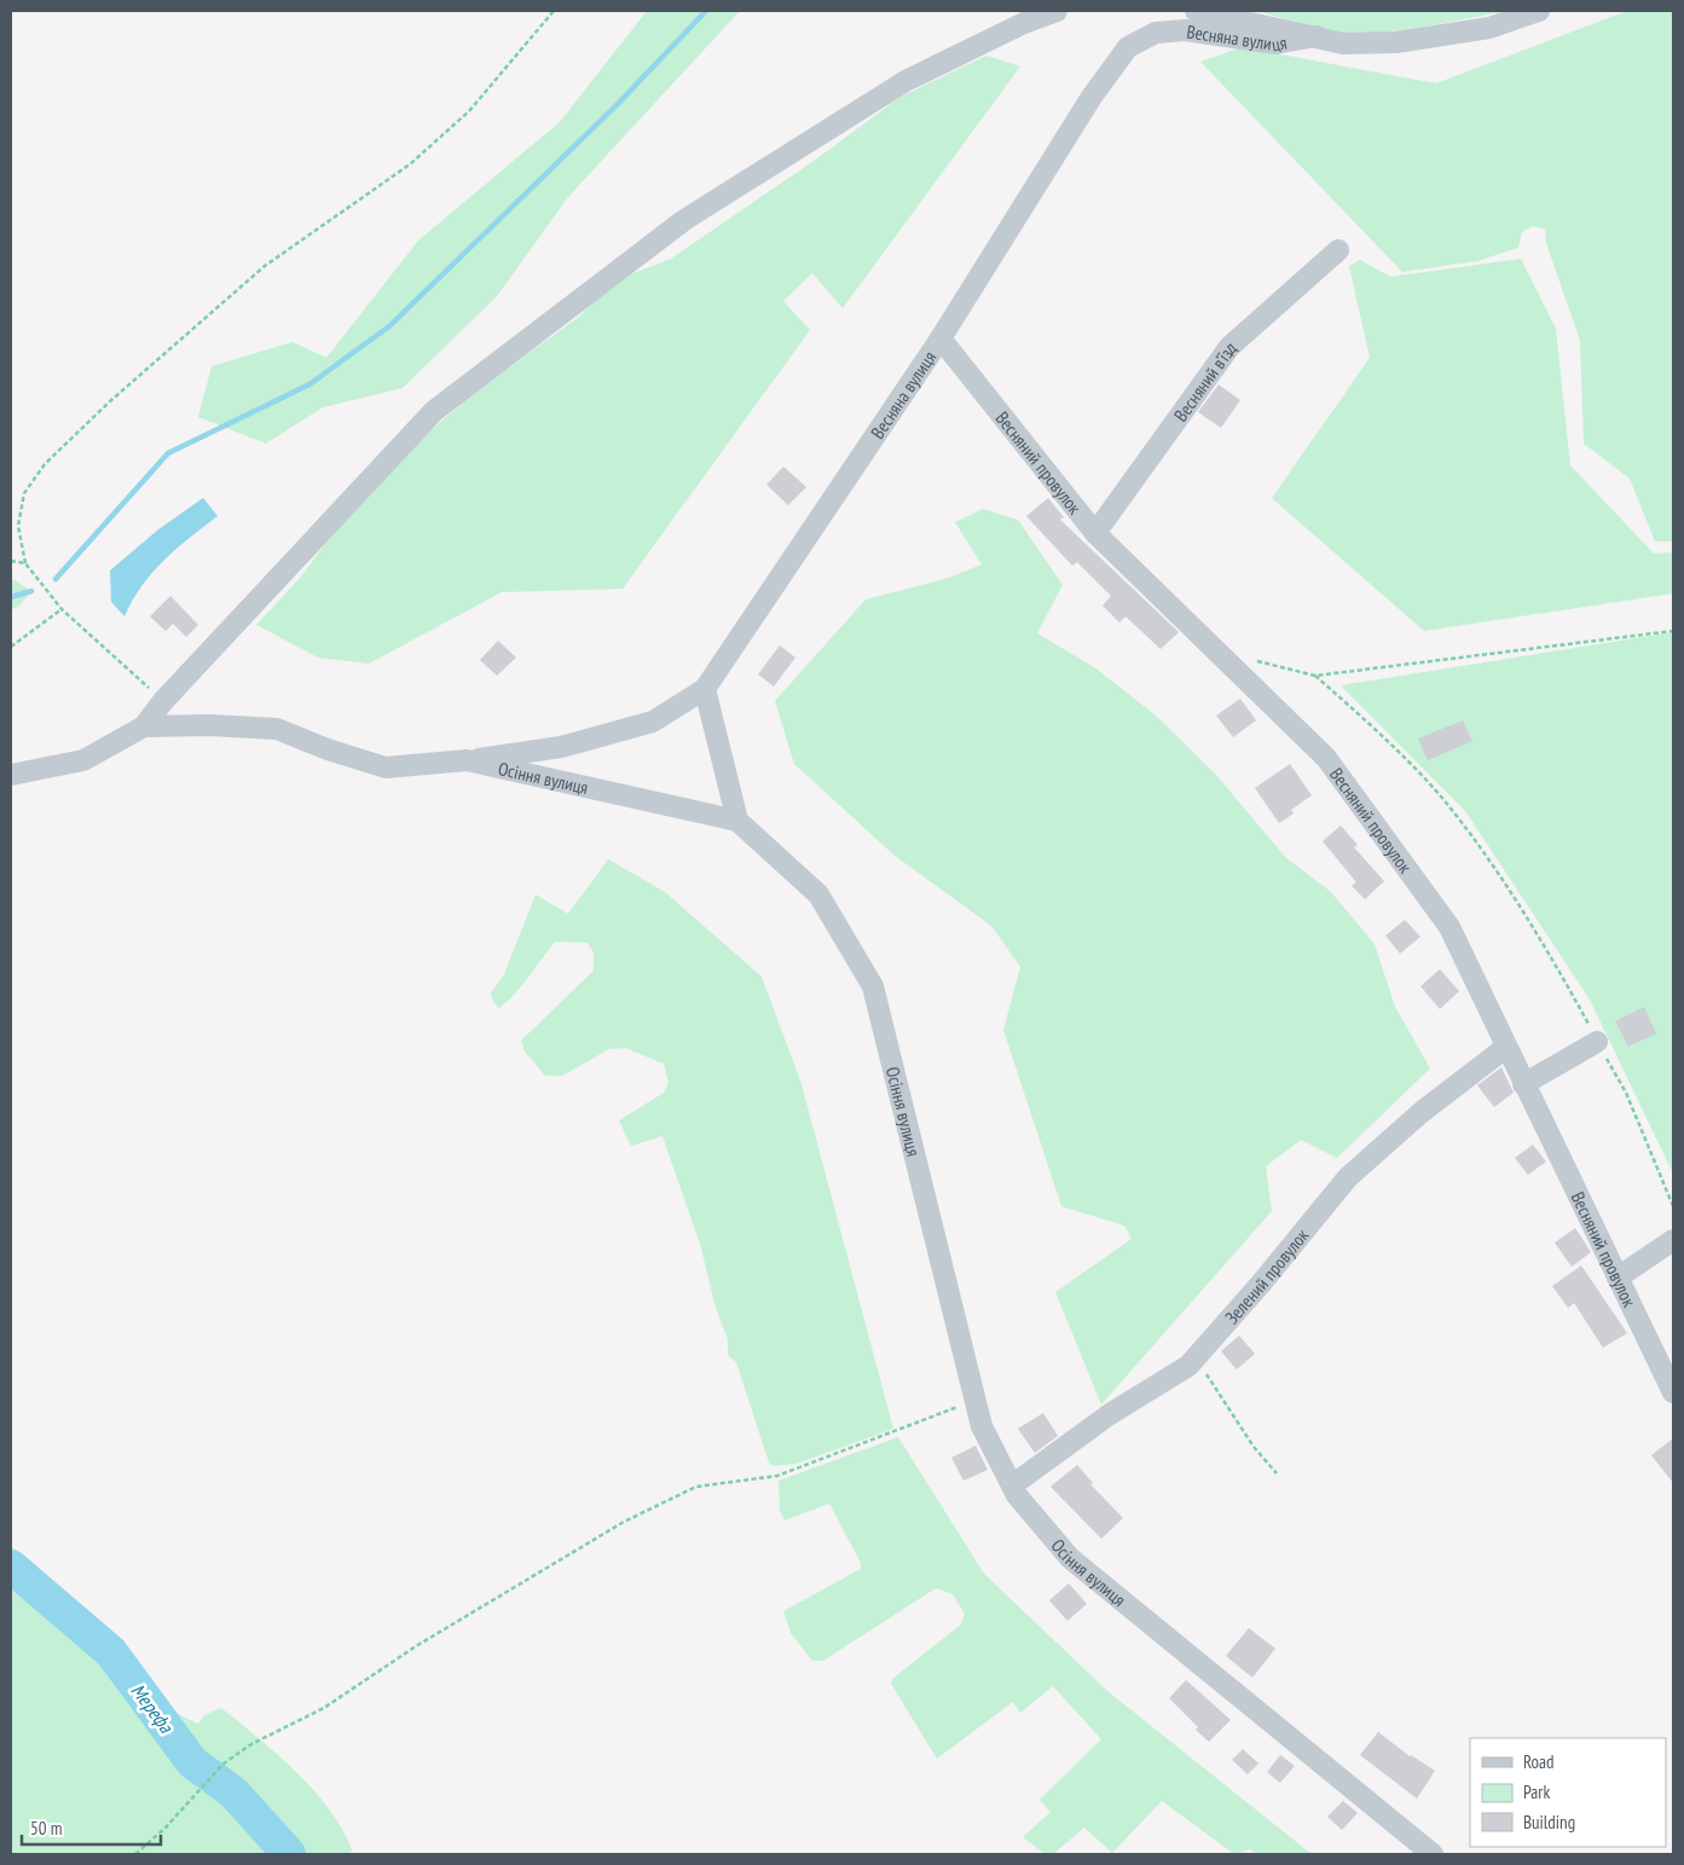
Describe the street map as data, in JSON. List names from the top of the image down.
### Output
{
  "streets": {
    "street": [
      "Весняна вулиця",
      "Весняний в’їзд",
      "Весняний провулок",
      "Осіння вулиця",
      "Зелений провулок"
    ]
  },
  "crossings": [
    ["Весняна вулиця", "Весняний провулок"],
    ["Весняна вулиця", "Осіння вулиця"],
    ["Весняний в’їзд", "Весняний провулок"],
    ["Весняний провулок", "Зелений провулок"],
    ["Осіння вулиця", "Зелений провулок"]
  ],
  "water": ["Мерефа"],
  "legend": ["Road", "Park", "Building"],
  "scale_bar": "50 m"
}
